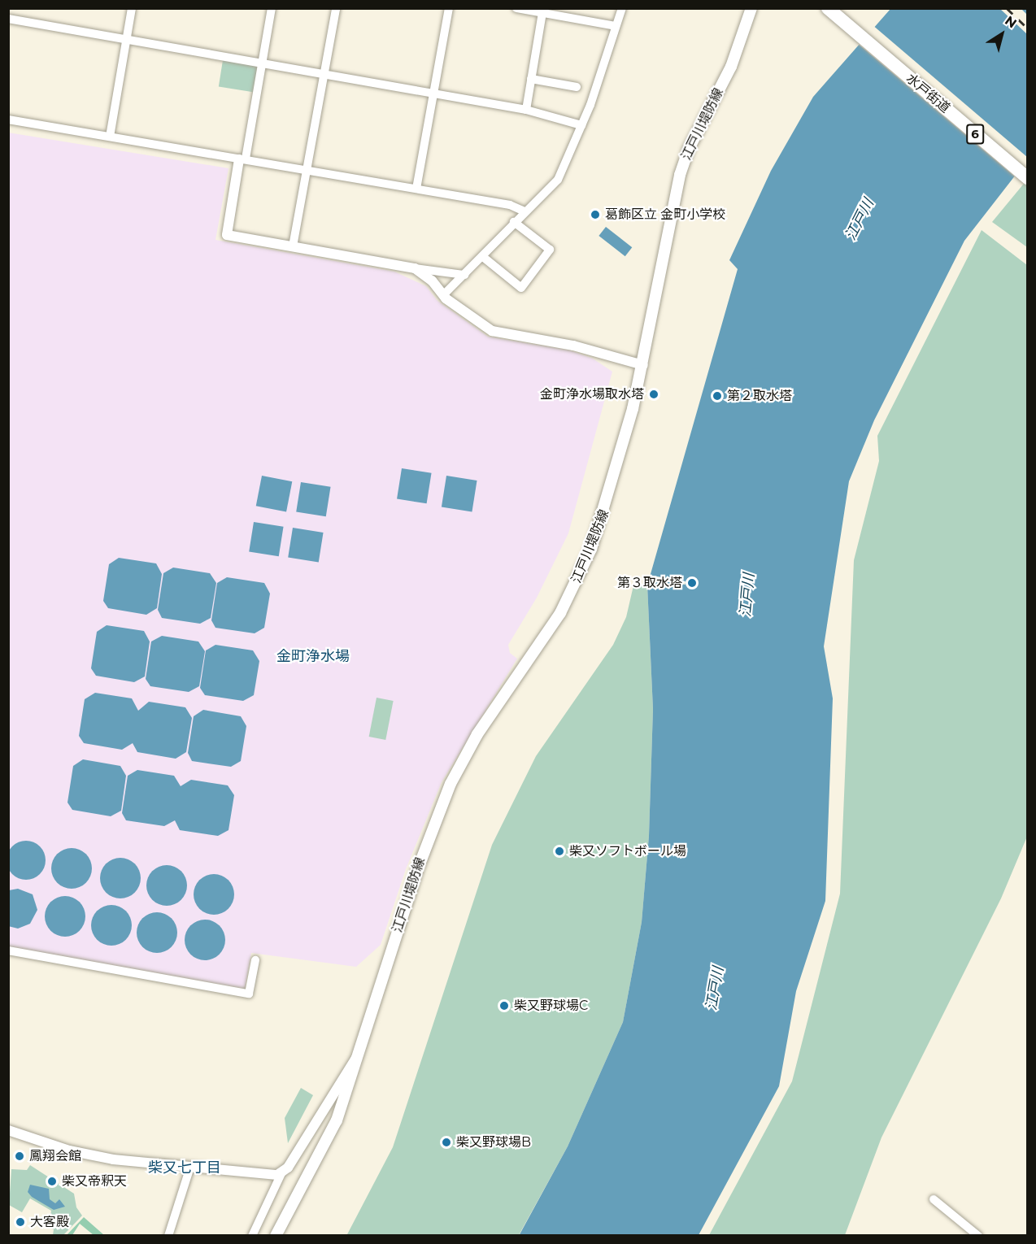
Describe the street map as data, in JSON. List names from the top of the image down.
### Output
{
  "streets": {
    "highway": ["水戸街道", "6"],
    "main road": ["江戸川堤防線"]
  },
  "districts": ["金町浄水場", "柴又七丁目"],
  "water": ["江戸川"],
  "places": [
    "葛飾区立 金町小学校",
    "金町浄水場取水塔",
    "第２取水塔",
    "第３取水塔",
    "柴又ソフトボール場",
    "柴又野球場C",
    "柴又野球場B",
    "鳳翔会館",
    "柴又帝釈天",
    "大客殿"
  ],
  "north": "top right"
}
